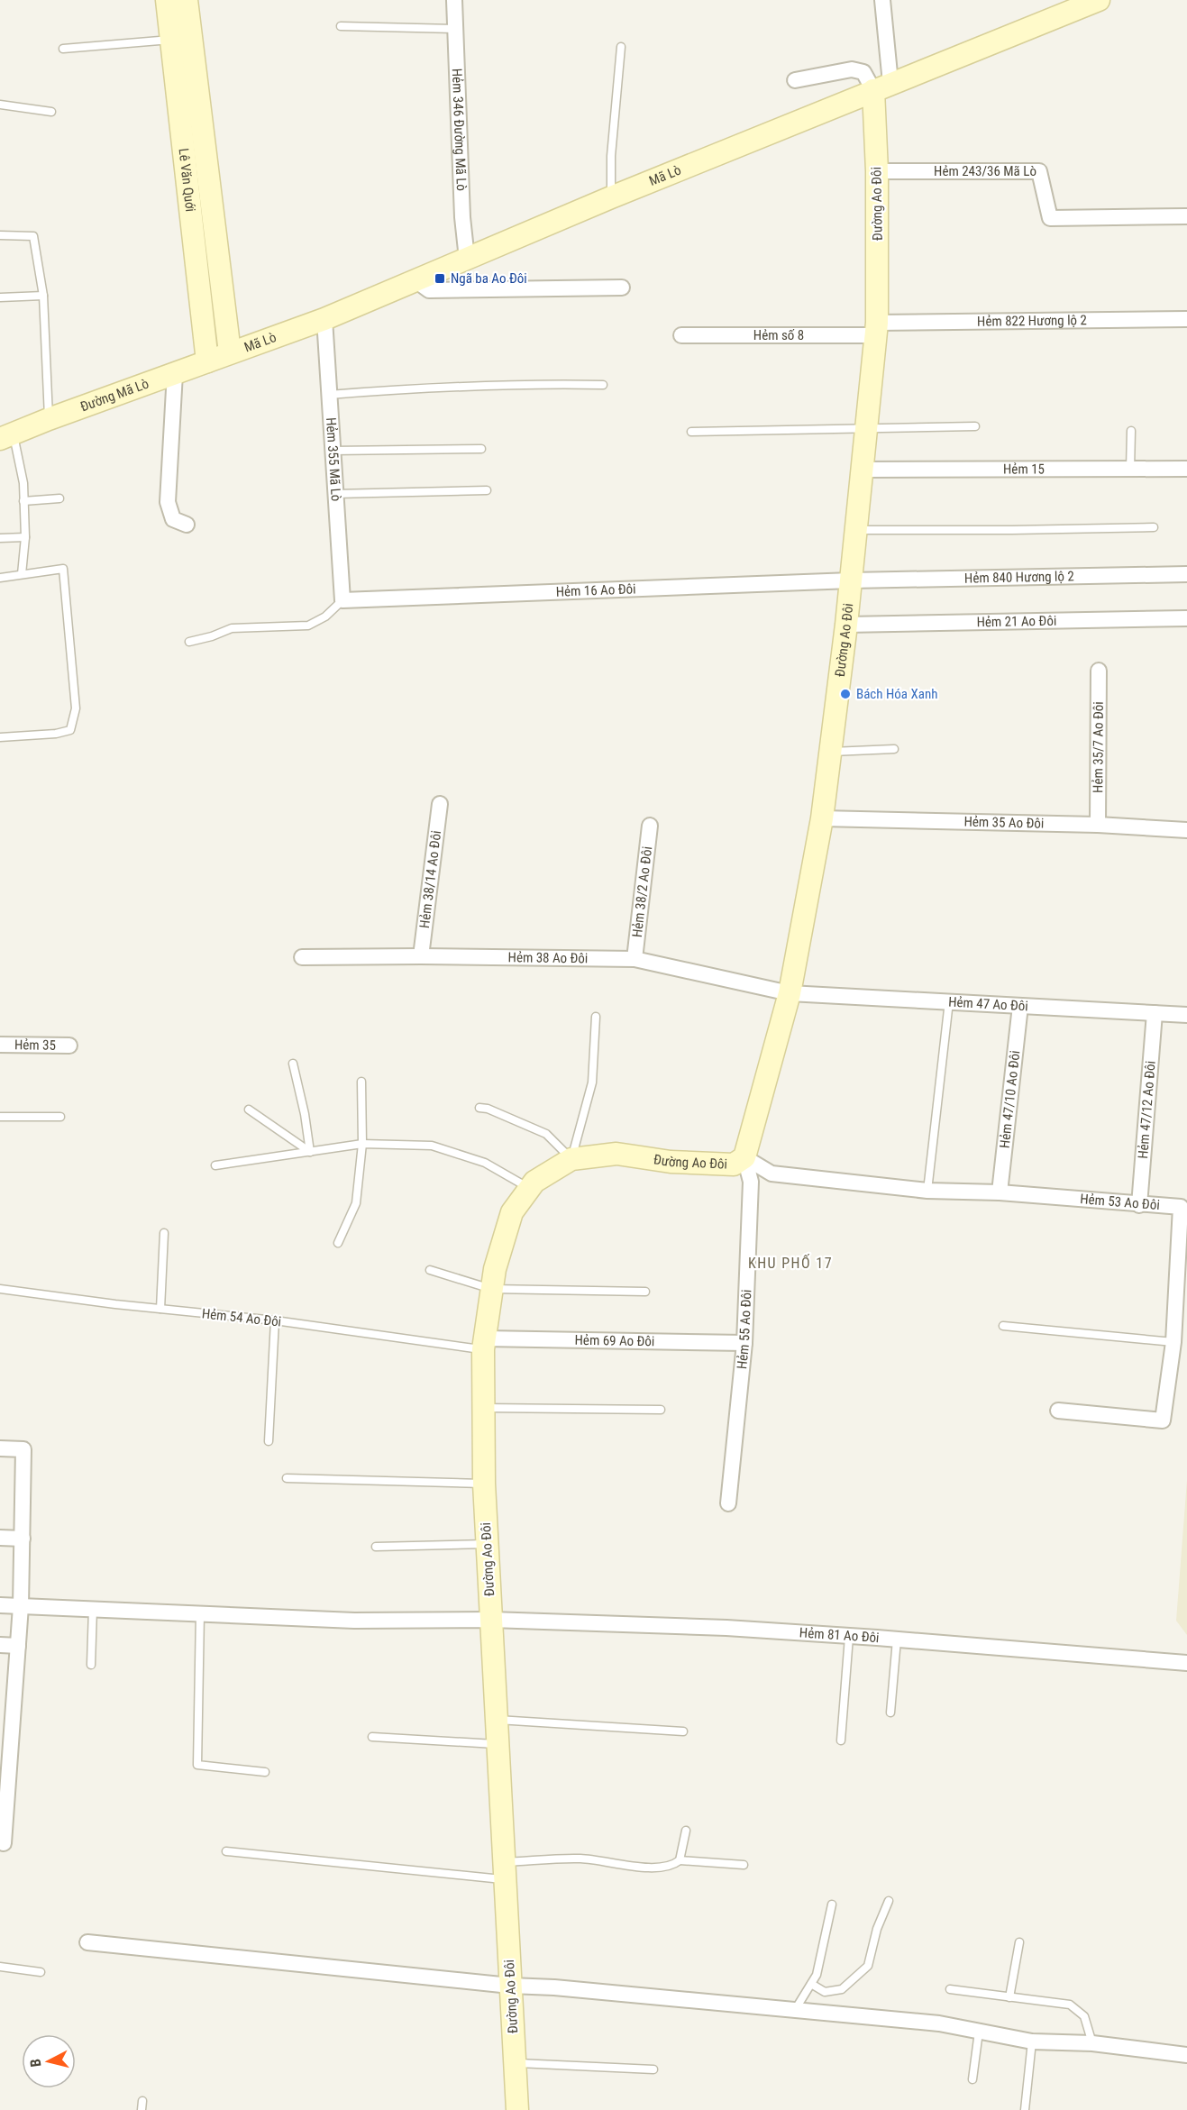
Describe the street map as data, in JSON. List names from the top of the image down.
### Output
{
  "streets": {
    "street": [
      "Hẻm 346 Đường Mã Lò",
      "Hẻm 243/36 Mã Lò",
      "Mã Lò",
      "Lê Văn Quới",
      "Đường Ao Đôi",
      "Hẻm 822 Hương lộ 2",
      "Hẻm số 8",
      "Đường Mã Lò",
      "Hẻm 355 Mã Lò",
      "Hẻm 15",
      "Hẻm 840 Hương lộ 2",
      "Hẻm 16 Ao Đôi",
      "Hẻm 21 Ao Đôi",
      "Hẻm 35/7 Ao Đôi",
      "Hẻm 35 Ao Đôi",
      "Hẻm 38/14 Ao Đôi",
      "Hẻm 38/2 Ao Đôi",
      "Hẻm 38 Ao Đôi",
      "Hẻm 47 Ao Đôi",
      "Hẻm 35",
      "Hẻm 47/10 Ao Đôi",
      "Hẻm 47/12 Ao Đôi",
      "Hẻm 53 Ao Đôi",
      "Hẻm 55 Ao Đôi",
      "Hẻm 69 Ao Đôi",
      "Hẻm 81 Ao Đôi"
    ],
    "lane": ["Hẻm 54 Ao Đôi"]
  },
  "crossings": [
    ["Hẻm 346 Đường Mã Lò", "Mã Lò"],
    ["Hẻm 243/36 Mã Lò", "Đường Ao Đôi"],
    ["Mã Lò", "Lê Văn Quới"],
    ["Mã Lò", "Đường Ao Đôi"],
    ["Mã Lò", "Đường Mã Lò"],
    ["Mã Lò", "Hẻm 355 Mã Lò"],
    ["Lê Văn Quới", "Đường Mã Lò"],
    ["Đường Ao Đôi", "Hẻm 822 Hương lộ 2"],
    ["Đường Ao Đôi", "Hẻm số 8"],
    ["Đường Ao Đôi", "Hẻm 15"],
    ["Đường Ao Đôi", "Hẻm 840 Hương lộ 2"],
    ["Đường Ao Đôi", "Hẻm 16 Ao Đôi"],
    ["Đường Ao Đôi", "Hẻm 21 Ao Đôi"],
    ["Đường Ao Đôi", "Hẻm 35 Ao Đôi"],
    ["Đường Ao Đôi", "Hẻm 38 Ao Đôi"],
    ["Đường Ao Đôi", "Hẻm 47 Ao Đôi"],
    ["Đường Ao Đôi", "Hẻm 53 Ao Đôi"],
    ["Đường Ao Đôi", "Hẻm 54 Ao Đôi"],
    ["Đường Ao Đôi", "Hẻm 55 Ao Đôi"],
    ["Đường Ao Đôi", "Hẻm 69 Ao Đôi"],
    ["Đường Ao Đôi", "Hẻm 81 Ao Đôi"],
    ["Hẻm 822 Hương lộ 2", "Hẻm số 8"],
    ["Hẻm 355 Mã Lò", "Hẻm 16 Ao Đôi"],
    ["Hẻm 840 Hương lộ 2", "Hẻm 16 Ao Đôi"],
    ["Hẻm 35/7 Ao Đôi", "Hẻm 35 Ao Đôi"],
    ["Hẻm 38/14 Ao Đôi", "Hẻm 38 Ao Đôi"],
    ["Hẻm 38/2 Ao Đôi", "Hẻm 38 Ao Đôi"],
    ["Hẻm 38 Ao Đôi", "Hẻm 47 Ao Đôi"],
    ["Hẻm 47 Ao Đôi", "Hẻm 47/10 Ao Đôi"],
    ["Hẻm 47 Ao Đôi", "Hẻm 47/12 Ao Đôi"],
    ["Hẻm 47/10 Ao Đôi", "Hẻm 53 Ao Đôi"],
    ["Hẻm 47/12 Ao Đôi", "Hẻm 53 Ao Đôi"],
    ["Hẻm 53 Ao Đôi", "Hẻm 55 Ao Đôi"],
    ["Hẻm 54 Ao Đôi", "Hẻm 69 Ao Đôi"],
    ["Hẻm 55 Ao Đôi", "Hẻm 69 Ao Đôi"]
  ],
  "districts": ["KHU PHỐ 17"],
  "places": {
    "transit": ["Ngã ba Ao Đôi"],
    "other": ["Bách Hóa Xanh"]
  },
  "north": "left"
}
